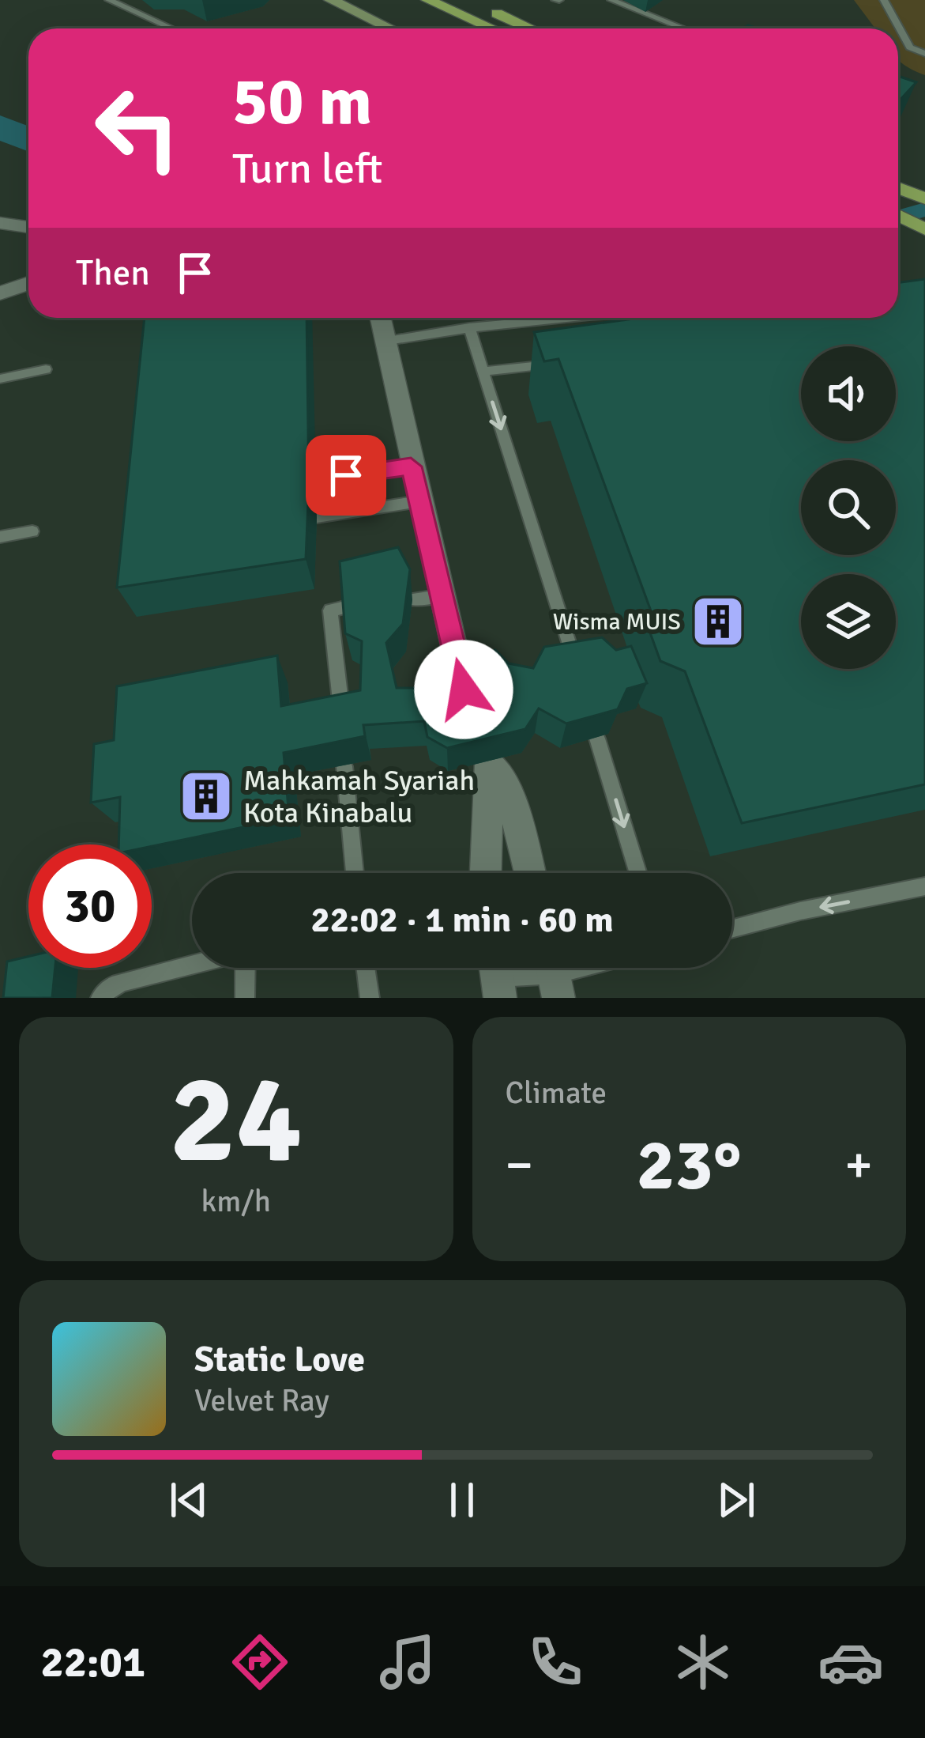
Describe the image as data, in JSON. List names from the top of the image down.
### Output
{
  "places": {
    "building": ["Wisma MUIS", "Mahkamah Syariah Kota Kinabalu"]
  },
  "page": {
    "turn": ["50 m", "Turn left"],
    "then": "Then",
    "limit": "30",
    "trip": "22:02 · 1 min · 60 m",
    "tile": [
      ["24", "km/h"],
      "Climate"
    ],
    "heat": ["−", "23°", "+"],
    "song": ["Static Love", "Velvet Ray"],
    "tabs": "22:01"
  }
}
